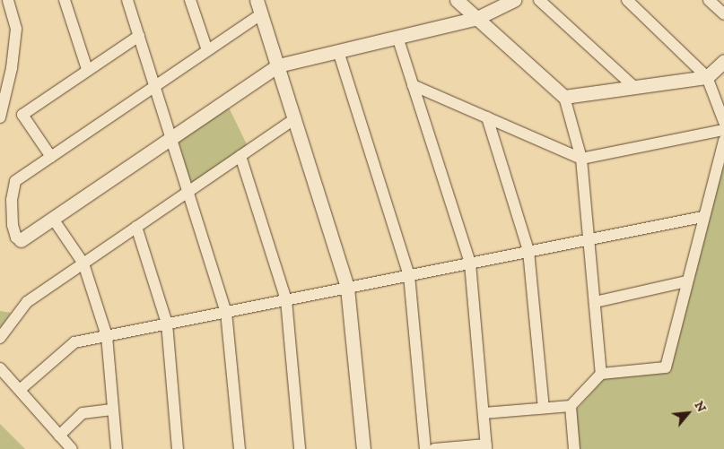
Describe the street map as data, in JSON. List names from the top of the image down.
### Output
{
  "north": "top right"
}
